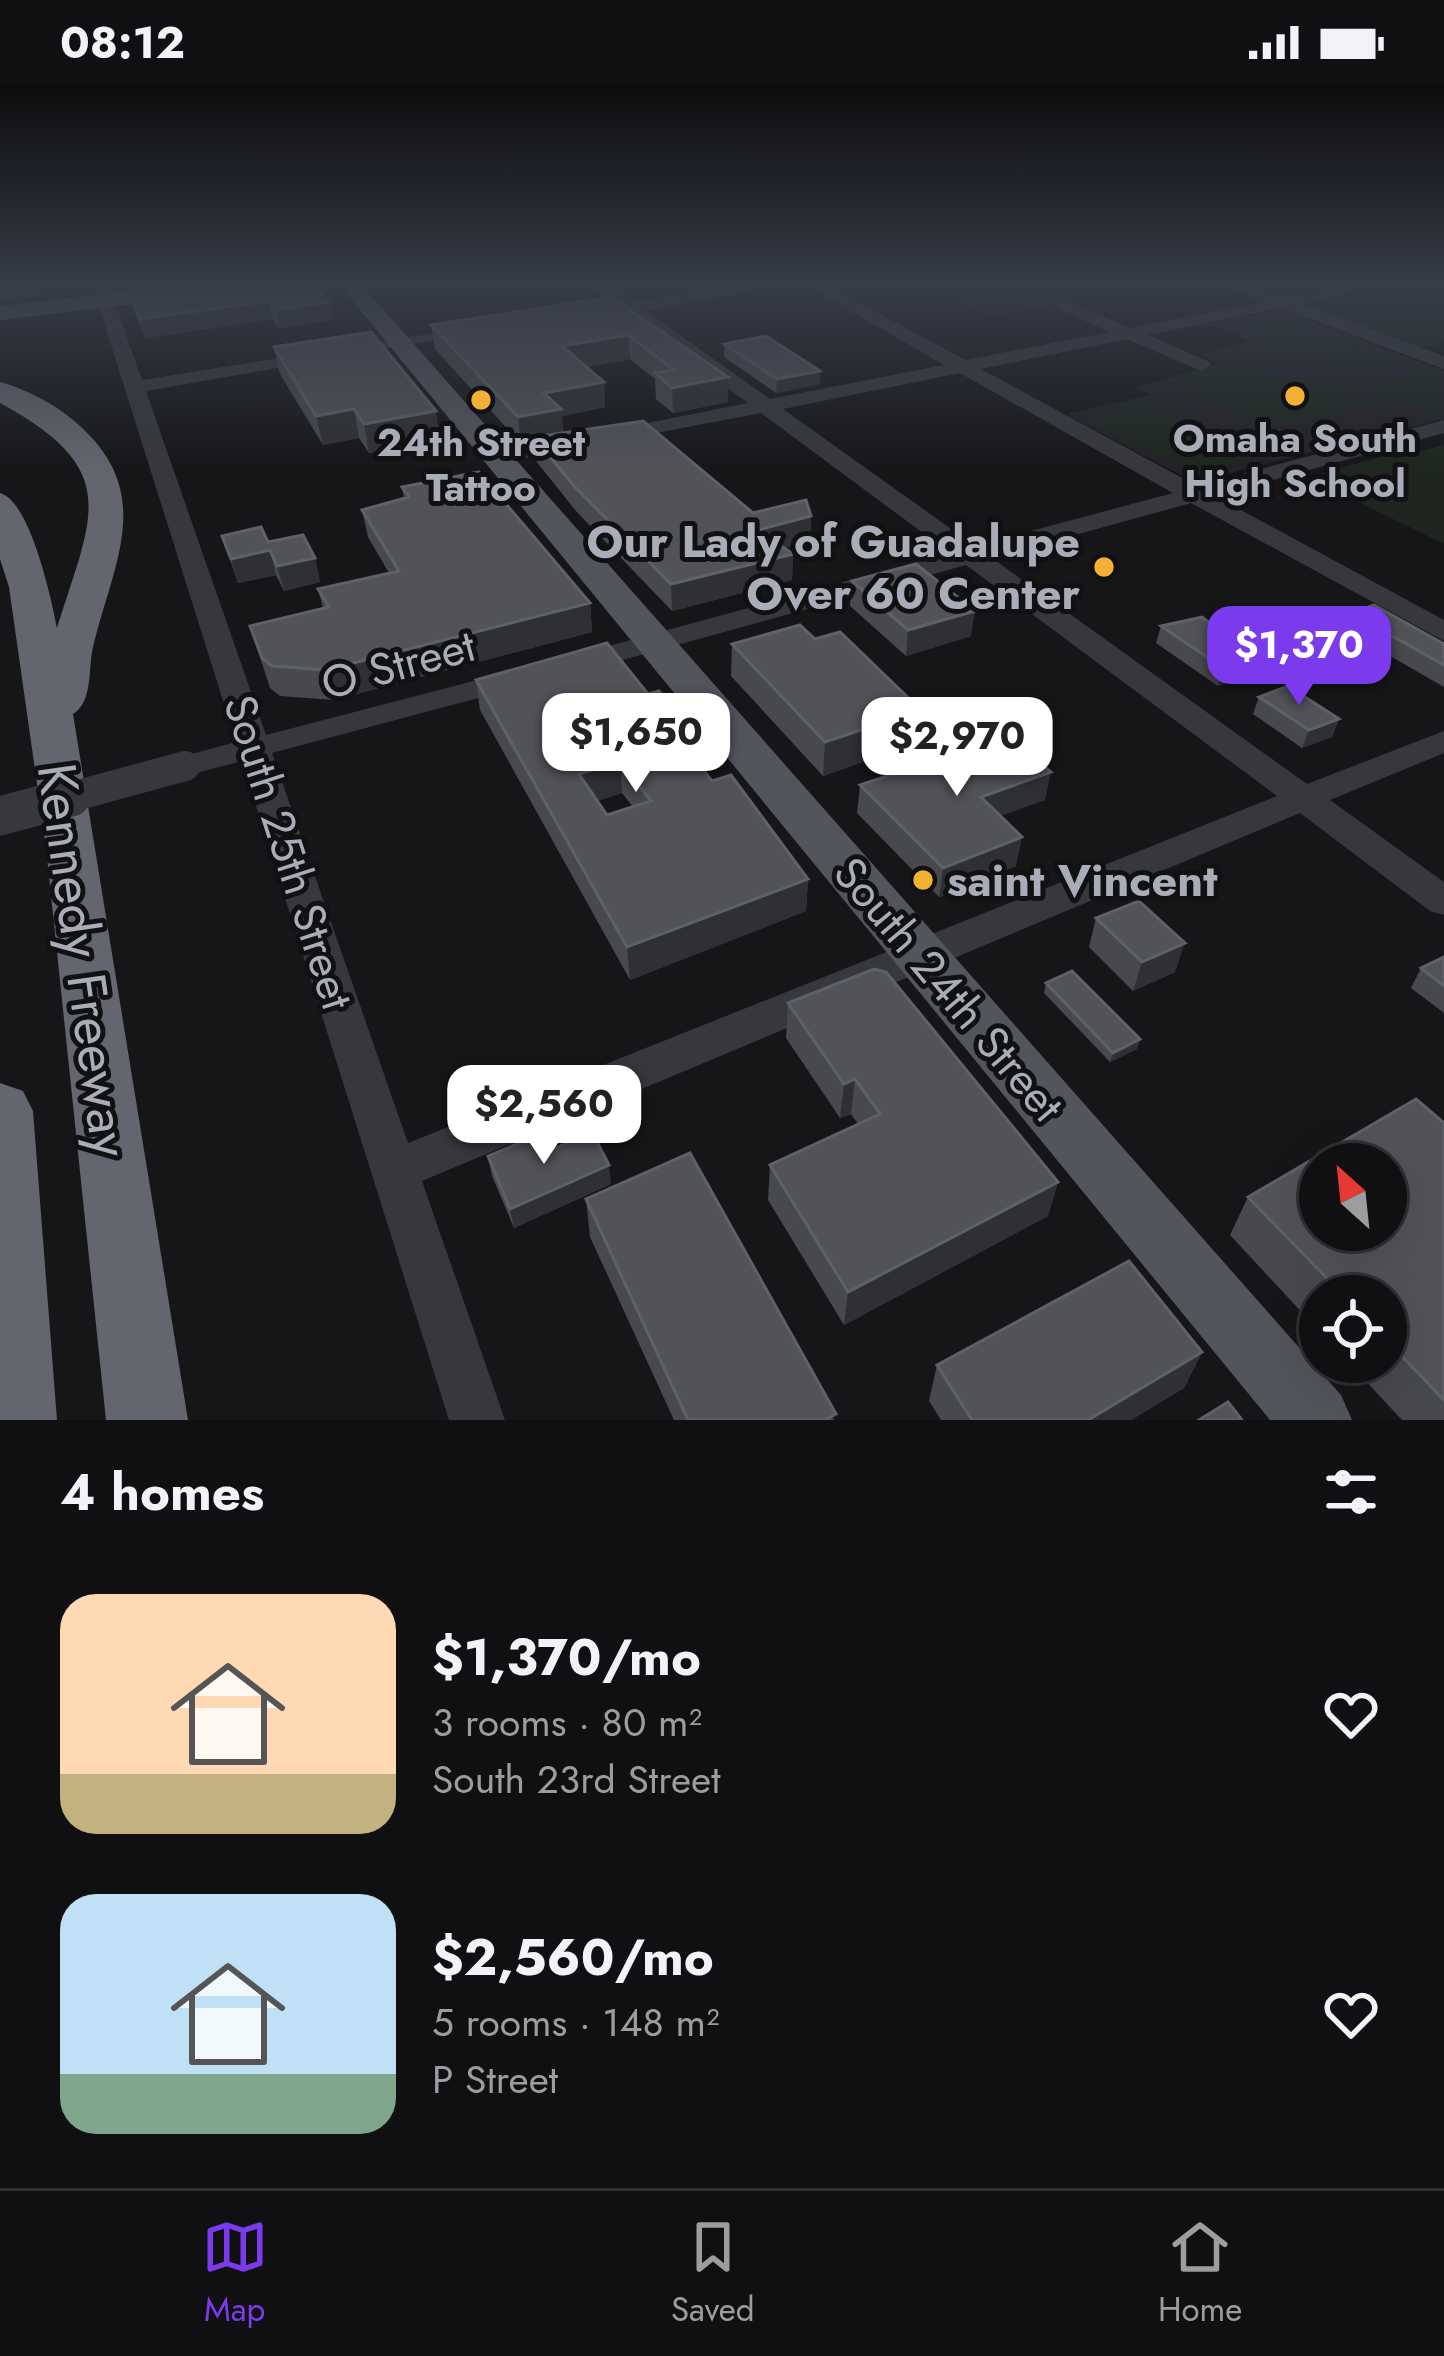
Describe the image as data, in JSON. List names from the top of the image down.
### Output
{
  "streets": {
    "highway": ["Kennedy Freeway"],
    "main road": ["South 24th Street"],
    "street": ["O Street", "South 25th Street"]
  },
  "crossings": [
    ["O Street", "South 25th Street"],
    ["O Street", "South 24th Street"]
  ],
  "places": [
    "Omaha South High School",
    "24th Street Tattoo",
    "Our Lady of Guadalupe Over 60 Center",
    "saint Vincent"
  ],
  "north": "top left",
  "page": {
    "status": "08:12",
    "price": [
      "$1,370",
      "$1,650",
      "$2,970",
      "$2,560"
    ],
    "heading": "4 homes",
    "list": [
      {
        "name": "$1,370/mo",
        "note": "3 rooms · 80 m² · South 23rd Street"
      },
      {
        "name": "$2,560/mo",
        "note": "5 rooms · 148 m² · P Street"
      }
    ],
    "tabs": ["Map", "Saved", "Home"]
  }
}
